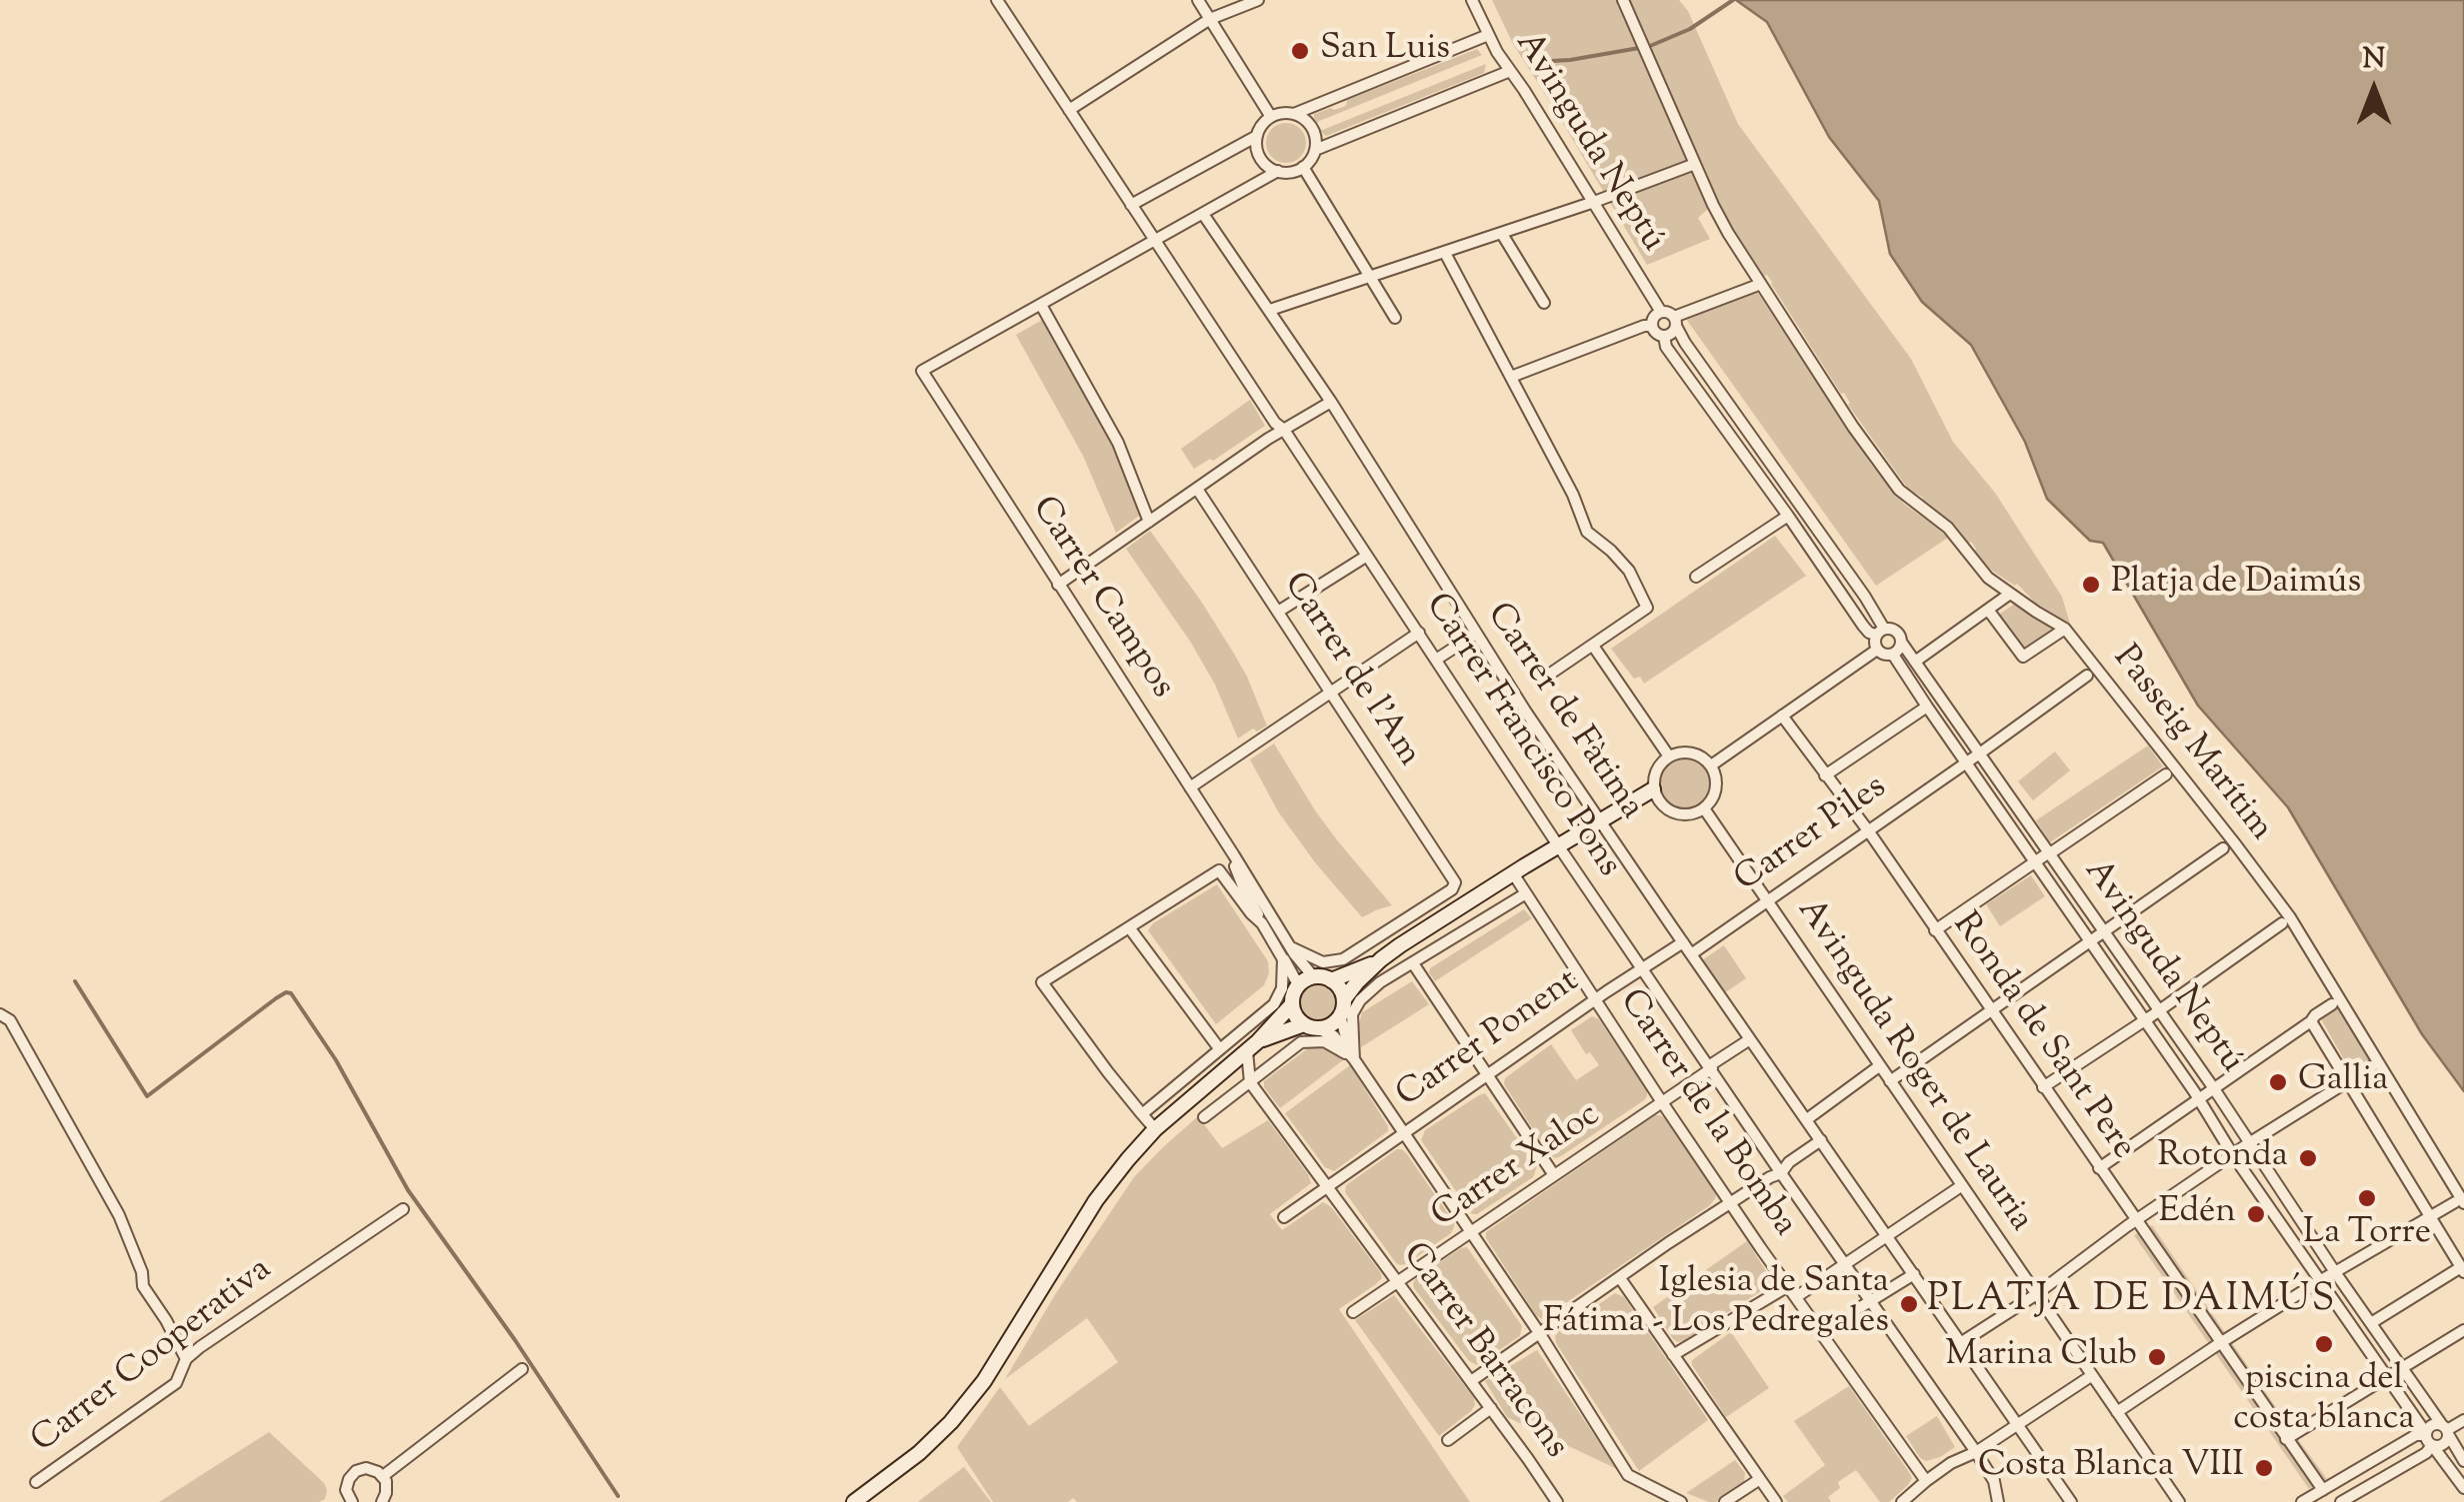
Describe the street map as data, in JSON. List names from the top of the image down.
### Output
{
  "streets": {
    "street": [
      "Avinguda Neptú",
      "Carrer Campos",
      "Carrer de l'Am",
      "Carrer de Fàtima",
      "Carrer Francisco Pons",
      "Passeig Marítim",
      "Carrer Piles",
      "Ronda de Sant Pere",
      "Carrer Ponent",
      "Avinguda Roger de Lauria",
      "Carrer de la Bomba",
      "Carrer Xaloc",
      "Carrer Barracons",
      "Carrer Cooperativa"
    ]
  },
  "crossings": [
    ["Avinguda Neptú", "Passeig Marítim"],
    ["Avinguda Neptú", "Carrer Piles"],
    ["Carrer de Fàtima", "Carrer Piles"],
    ["Carrer de Fàtima", "Carrer Ponent"],
    ["Carrer de Fàtima", "Carrer Xaloc"],
    ["Carrer Francisco Pons", "Carrer Ponent"],
    ["Carrer Francisco Pons", "Carrer Xaloc"],
    ["Passeig Marítim", "Ronda de Sant Pere"],
    ["Passeig Marítim", "Avinguda Roger de Lauria"],
    ["Carrer Piles", "Ronda de Sant Pere"],
    ["Carrer Piles", "Avinguda Roger de Lauria"],
    ["Carrer Ponent", "Carrer de la Bomba"],
    ["Carrer Ponent", "Carrer Barracons"],
    ["Carrer de la Bomba", "Carrer Xaloc"],
    ["Carrer Xaloc", "Carrer Barracons"]
  ],
  "districts": ["PLATJA DE DAIMÚS"],
  "places": [
    "San Luis",
    "Platja de Daimús",
    "Gallia",
    "Rotonda",
    "La Torre",
    "Edén",
    "Iglesia de Santa Fátima - Los Pedregales",
    "piscina del costa blanca",
    "Marina Club",
    "Costa Blanca VIII"
  ],
  "north": "top"
}
